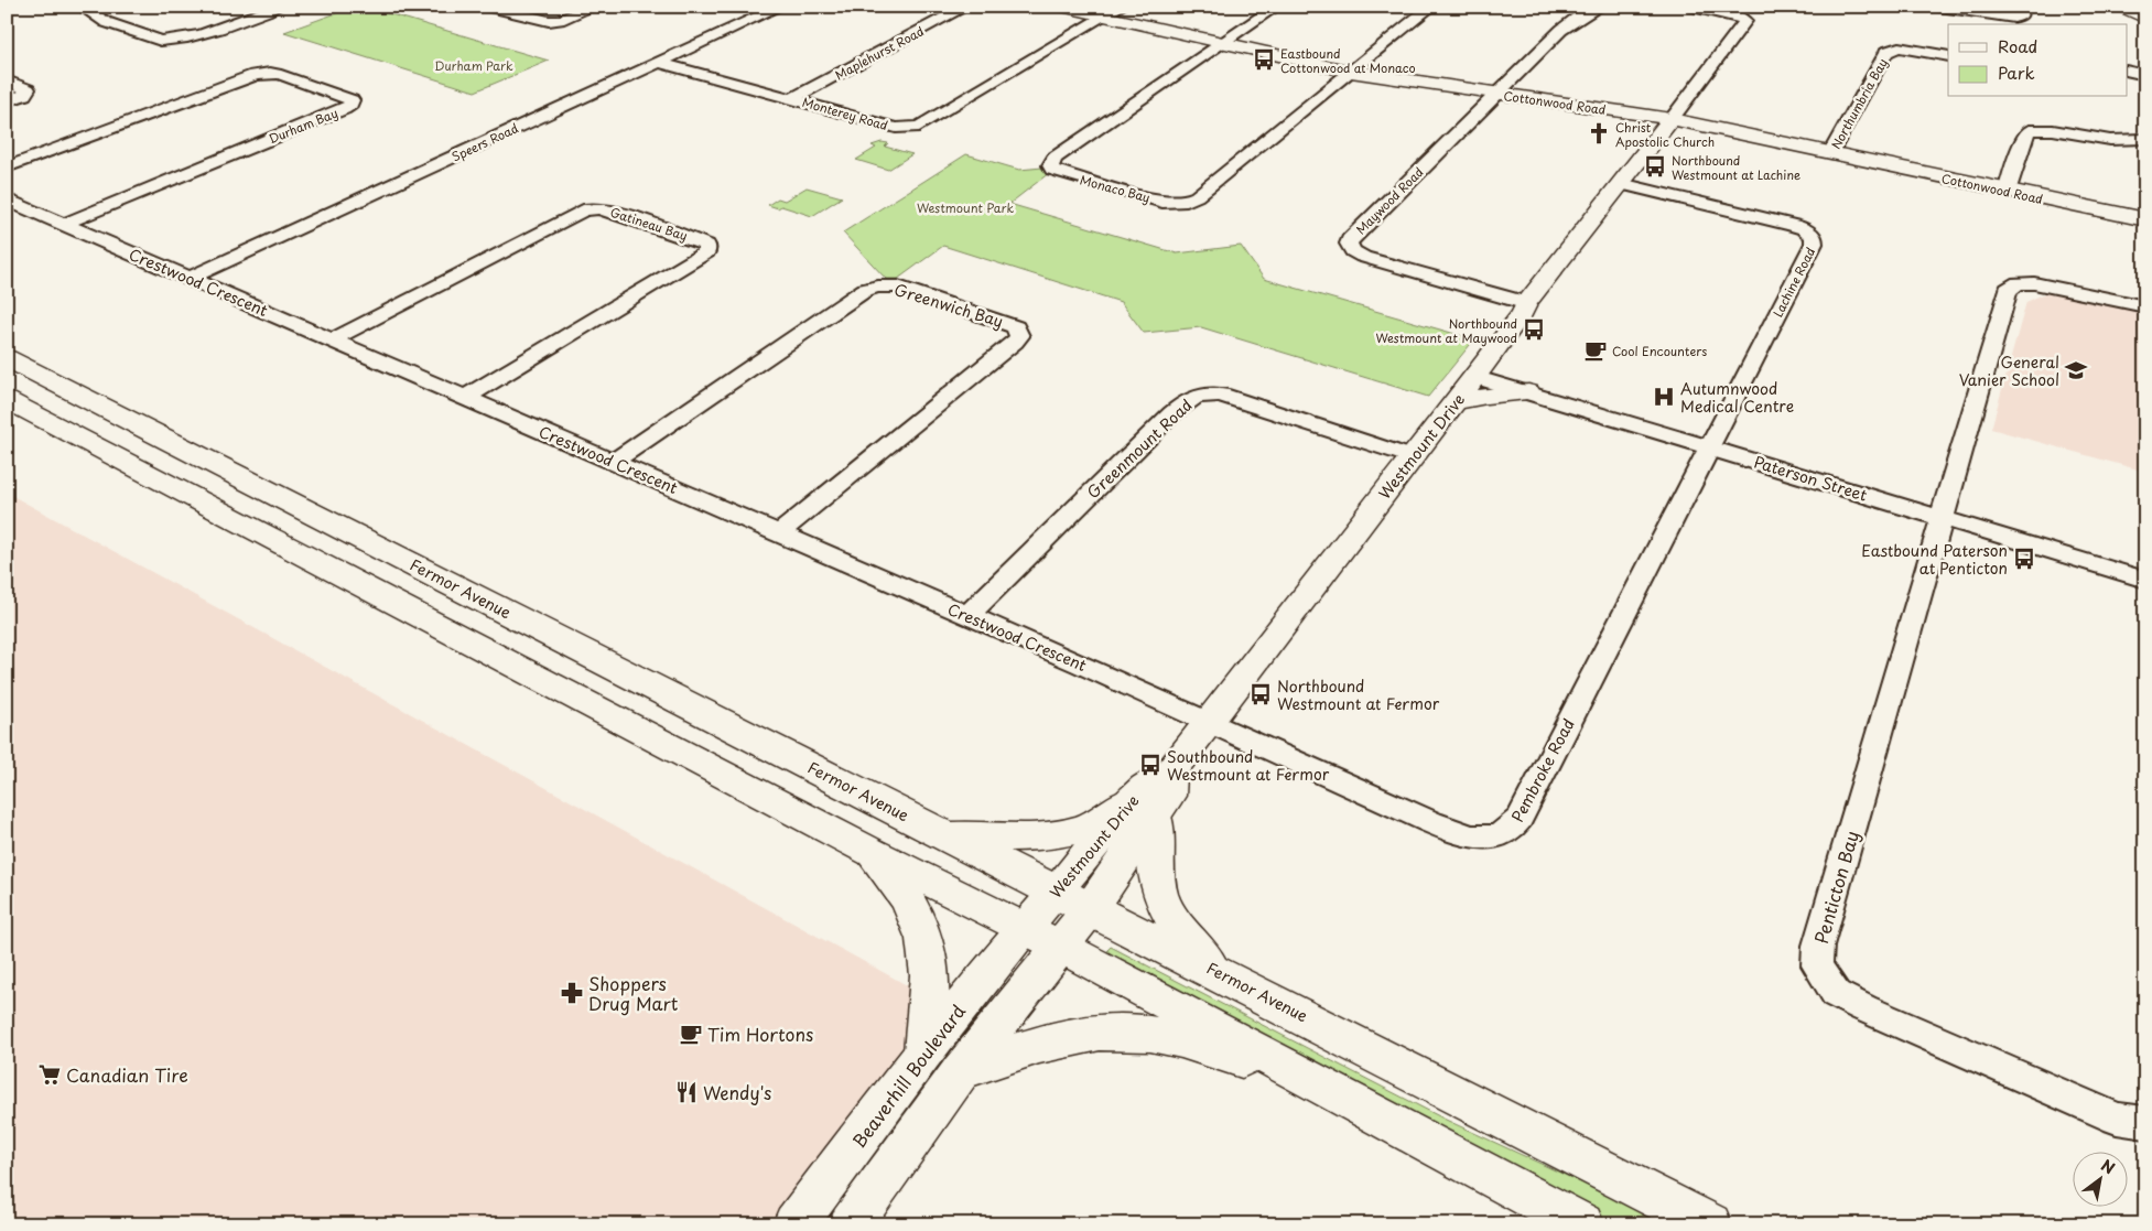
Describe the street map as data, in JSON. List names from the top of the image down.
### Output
{
  "streets": {
    "main road": [
      "Cottonwood Road",
      "Westmount Drive",
      "Fermor Avenue",
      "Beaverhill Boulevard"
    ],
    "street": [
      "Maplehurst Road",
      "Northumbria Bay",
      "Monterey Road",
      "Durham Bay",
      "Speers Road",
      "Monaco Bay",
      "Maywood Road",
      "Gatineau Bay",
      "Crestwood Crescent",
      "Lachine Road",
      "Greenwich Bay",
      "Greenmount Road",
      "Paterson Street",
      "Pembroke Road",
      "Penticton Bay"
    ]
  },
  "crossings": [
    ["Maplehurst Road", "Monterey Road"],
    ["Cottonwood Road", "Northumbria Bay"],
    ["Cottonwood Road", "Monterey Road"],
    ["Cottonwood Road", "Monaco Bay"],
    ["Cottonwood Road", "Maywood Road"],
    ["Cottonwood Road", "Westmount Drive"],
    ["Monterey Road", "Speers Road"],
    ["Durham Bay", "Crestwood Crescent"],
    ["Speers Road", "Crestwood Crescent"],
    ["Maywood Road", "Westmount Drive"],
    ["Gatineau Bay", "Crestwood Crescent"],
    ["Crestwood Crescent", "Greenwich Bay"],
    ["Crestwood Crescent", "Westmount Drive"],
    ["Crestwood Crescent", "Greenmount Road"],
    ["Crestwood Crescent", "Pembroke Road"],
    ["Lachine Road", "Westmount Drive"],
    ["Lachine Road", "Paterson Street"],
    ["Lachine Road", "Pembroke Road"],
    ["Westmount Drive", "Greenmount Road"],
    ["Westmount Drive", "Paterson Street"],
    ["Westmount Drive", "Fermor Avenue"],
    ["Westmount Drive", "Pembroke Road"],
    ["Westmount Drive", "Beaverhill Boulevard"],
    ["Paterson Street", "Pembroke Road"],
    ["Paterson Street", "Penticton Bay"]
  ],
  "parks": ["Durham Park", "Westmount Park"],
  "places": {
    "bus stop": [
      "Eastbound Cottonwood at Monaco",
      "Northbound Westmount at Lachine",
      "Northbound Westmount at Maywood",
      "Eastbound Paterson at Penticton",
      "Northbound Westmount at Fermor",
      "Southbound Westmount at Fermor"
    ],
    "church": ["Christ Apostolic Church"],
    "cafe": ["Cool Encounters", "Tim Hortons"],
    "school or university": ["General Vanier School"],
    "hospital": ["Autumnwood Medical Centre"],
    "pharmacy": ["Shoppers Drug Mart"],
    "supermarket": ["Canadian Tire"],
    "restaurant": ["Wendy's"]
  },
  "legend": ["Road", "Park"],
  "north": "top right"
}
